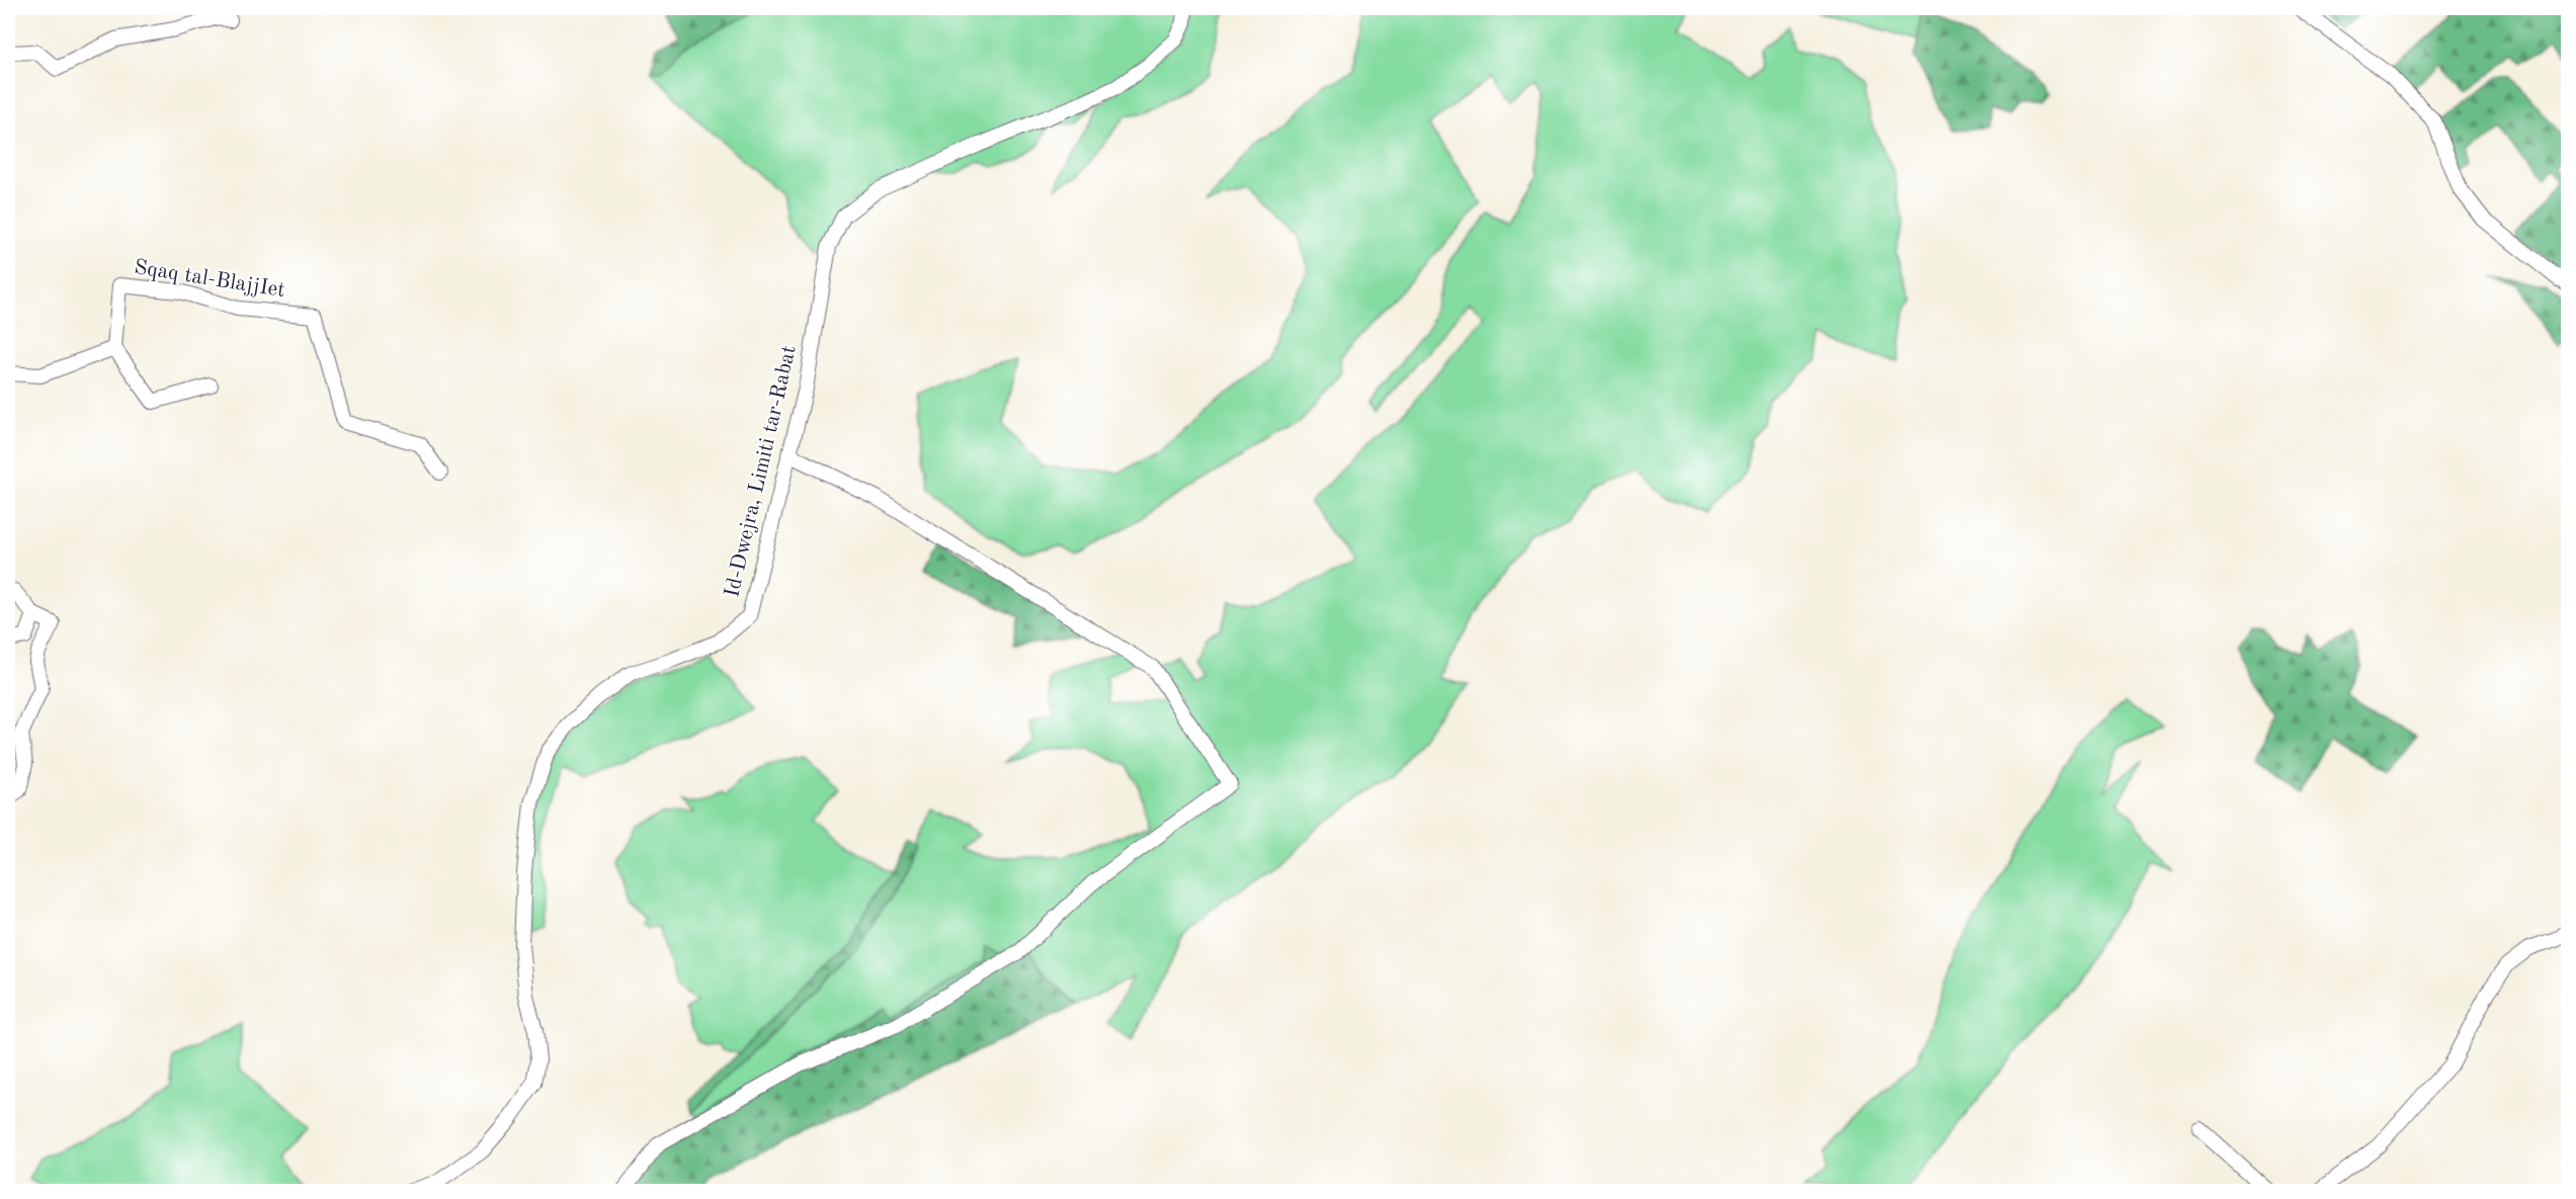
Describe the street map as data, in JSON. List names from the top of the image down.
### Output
{
  "streets": {
    "street": ["Sqaq tal-BlajjIet", "Id-Dwejra, Limiti tar-Rabat"]
  }
}
